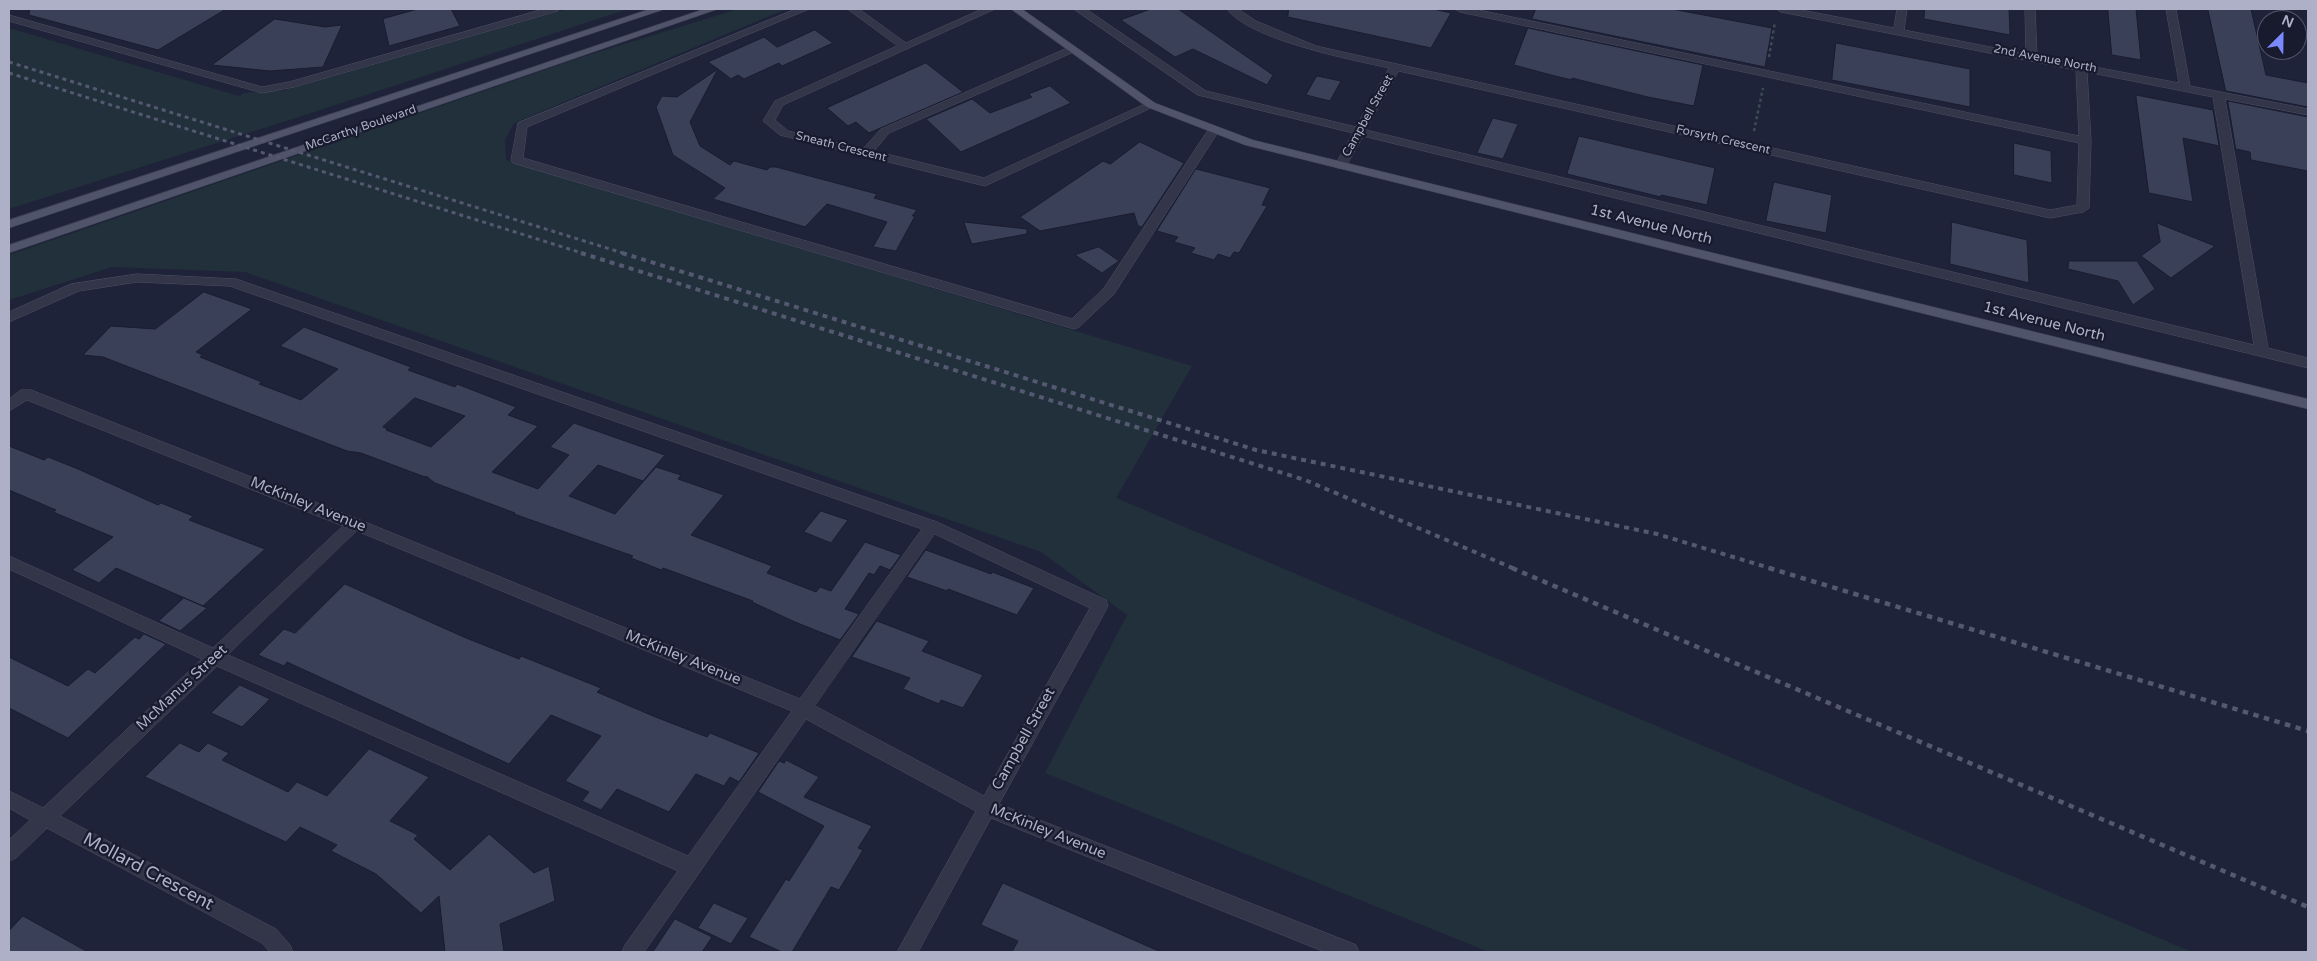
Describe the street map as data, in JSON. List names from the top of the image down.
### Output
{
  "streets": {
    "main road": ["McCarthy Boulevard", "1st Avenue North"],
    "street": [
      "2nd Avenue North",
      "Campbell Street",
      "Forsyth Crescent",
      "Sneath Crescent",
      "McKinley Avenue",
      "McManus Street",
      "Mollard Crescent"
    ]
  },
  "crossings": [
    ["2nd Avenue North", "Forsyth Crescent"],
    ["Campbell Street", "Forsyth Crescent"],
    ["Campbell Street", "1st Avenue North"],
    ["Campbell Street", "McKinley Avenue"],
    ["Sneath Crescent", "1st Avenue North"],
    ["McKinley Avenue", "McManus Street"],
    ["McManus Street", "Mollard Crescent"]
  ],
  "north": "top right"
}
